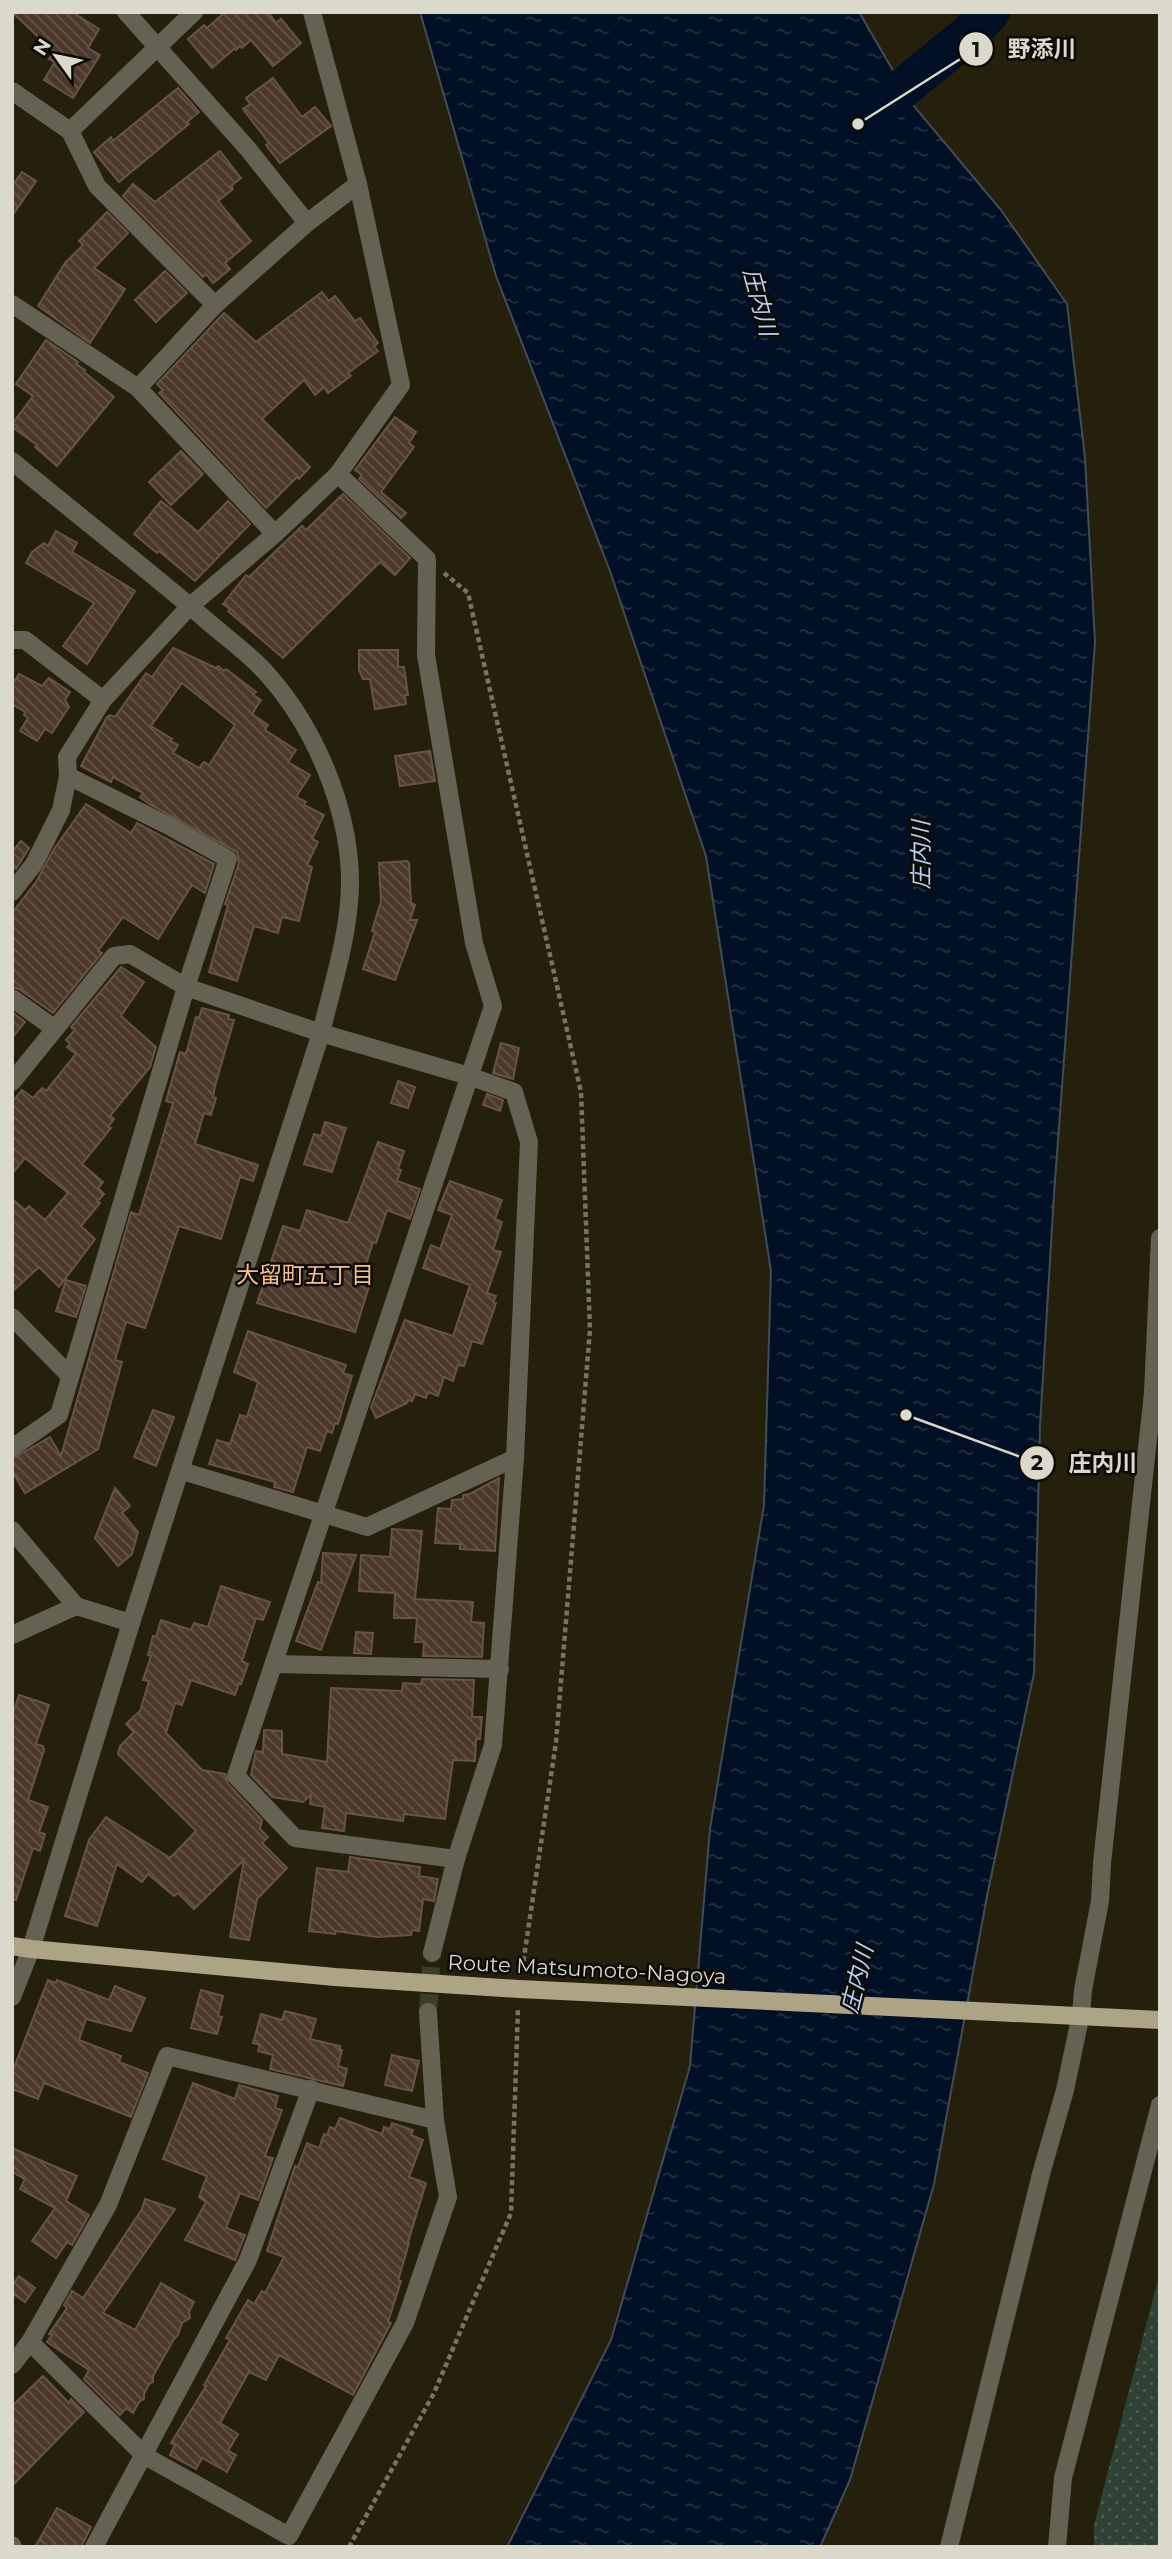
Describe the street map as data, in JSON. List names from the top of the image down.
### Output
{
  "streets": {
    "main road": ["Route Matsumoto-Nagoya"]
  },
  "districts": ["大留町五丁目"],
  "water": ["庄内川"],
  "places": ["野添川", "庄内川"],
  "north": "top left"
}
